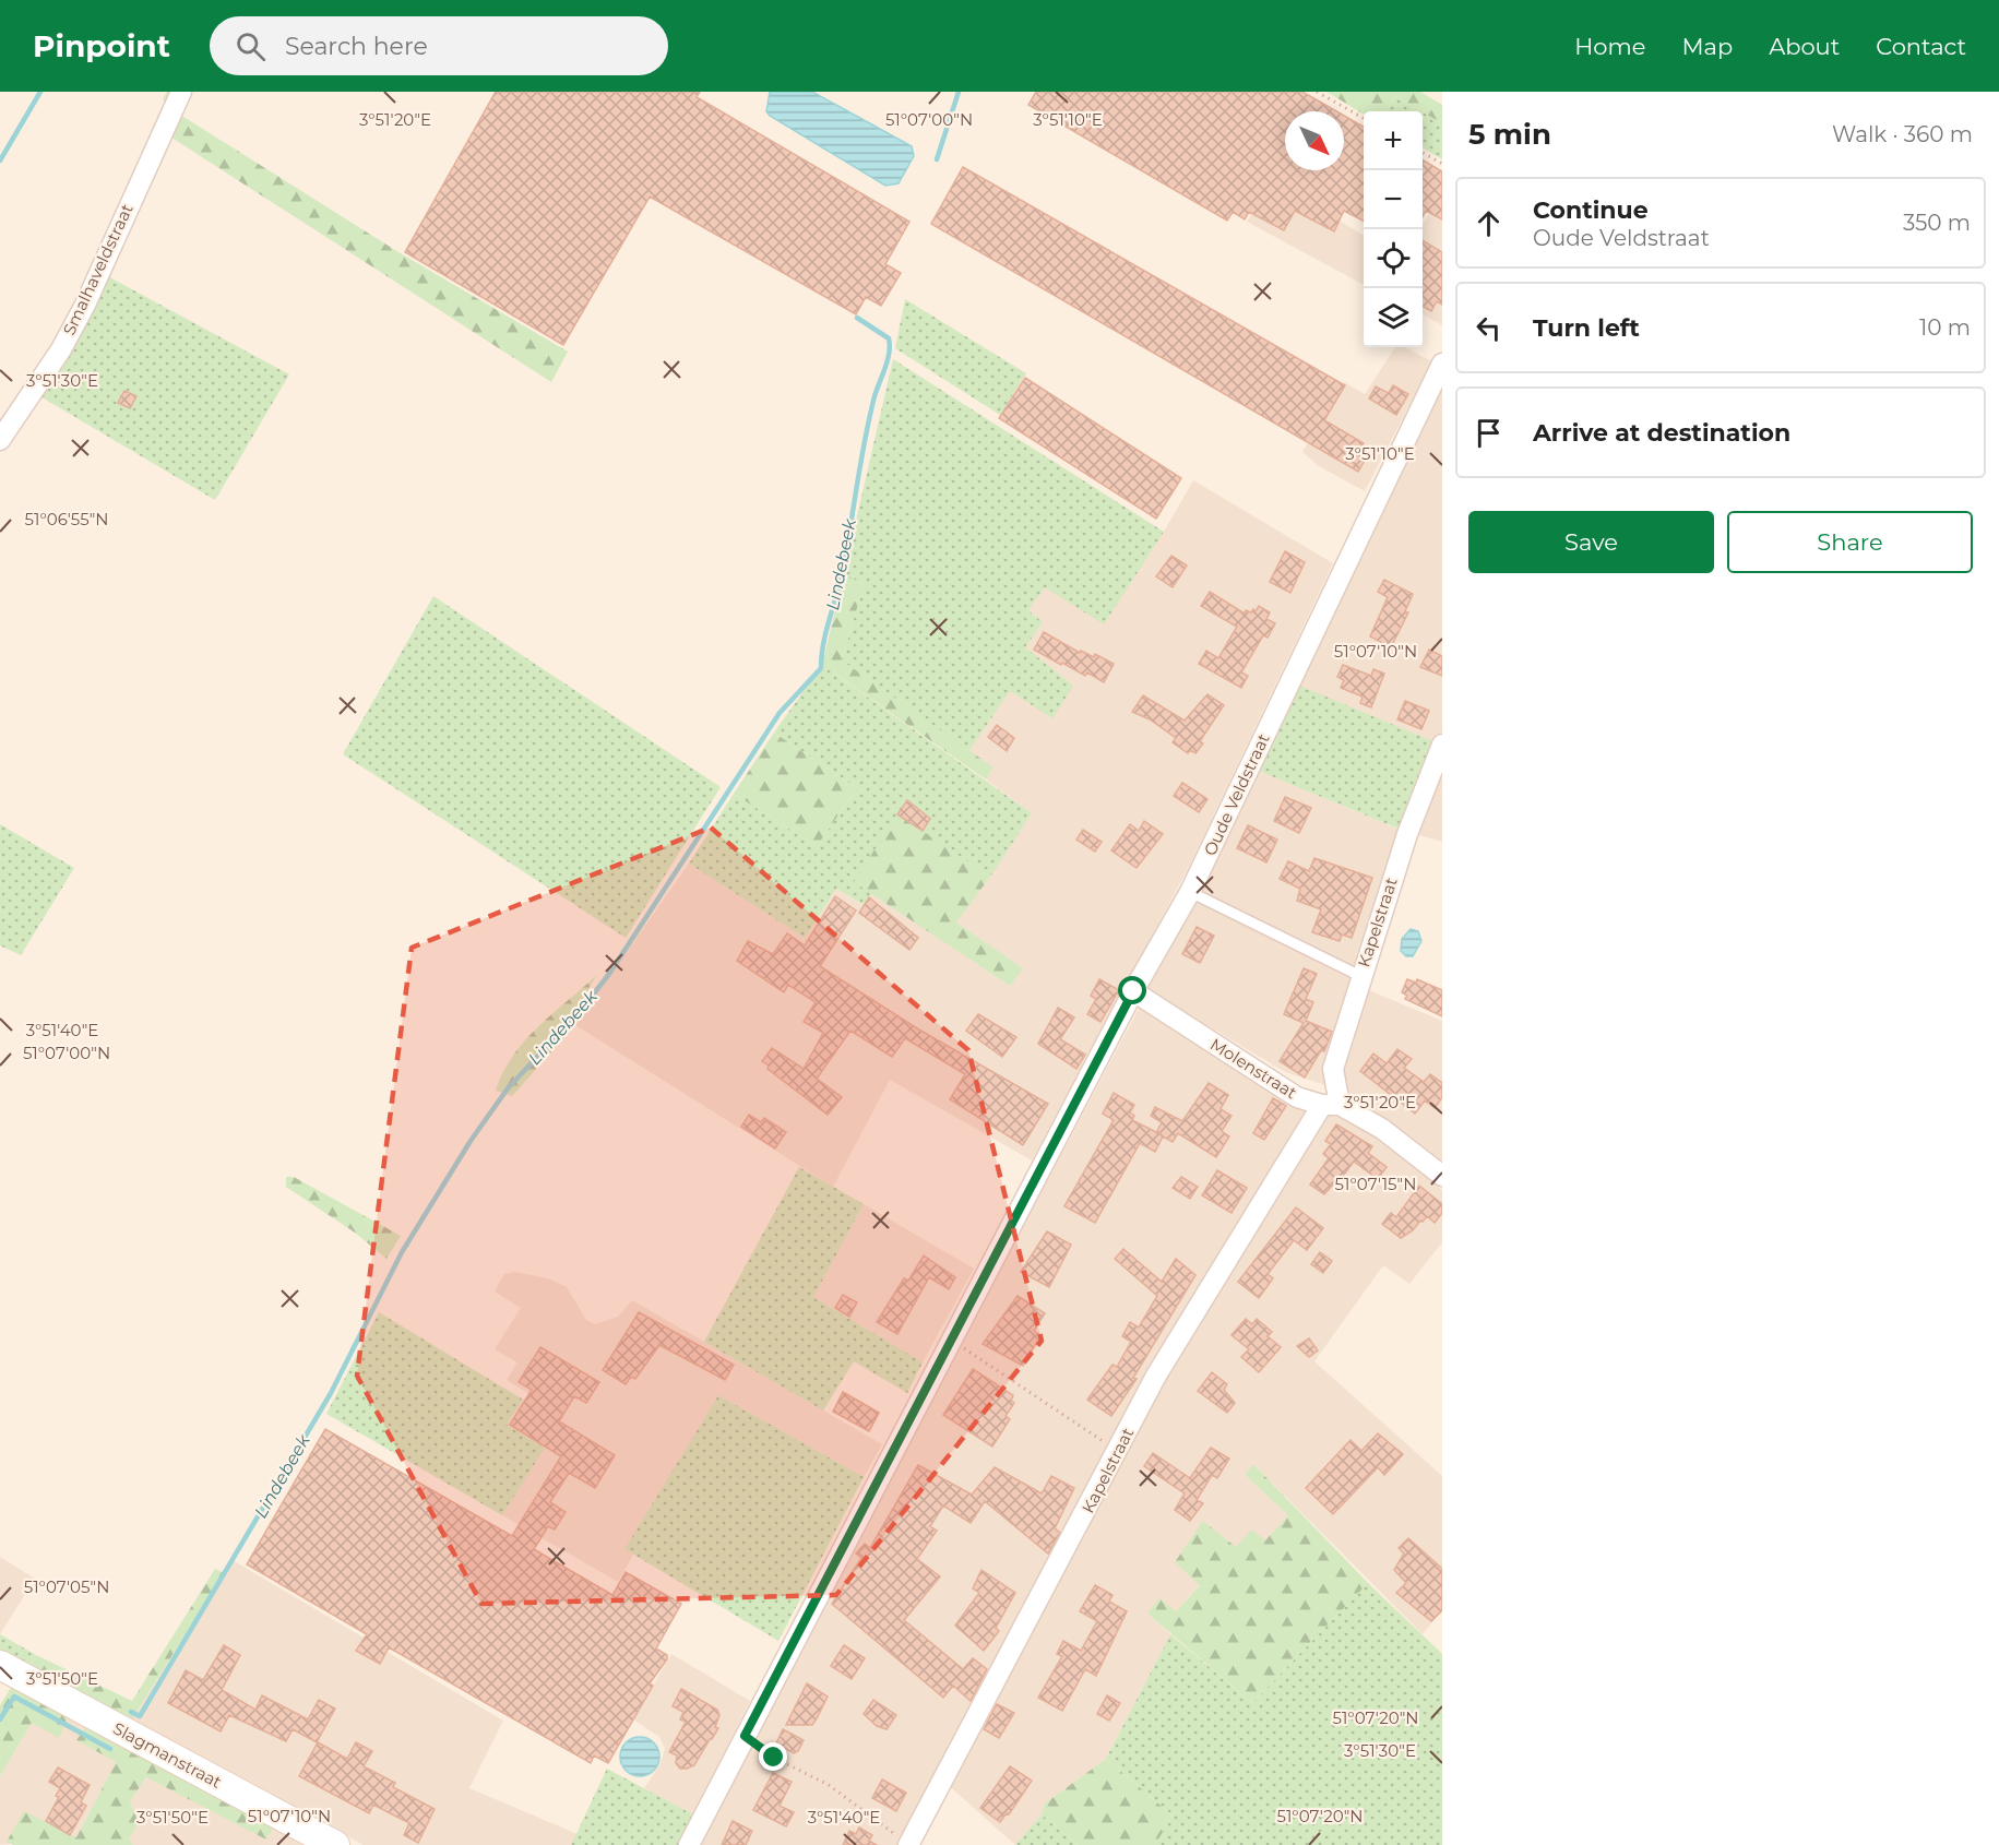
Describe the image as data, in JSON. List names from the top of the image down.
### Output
{
  "streets": {
    "main road": ["Slagmanstraat"],
    "street": [
      "Smalhaveldstraat",
      "Oude Veldstraat",
      "Kapelstraat",
      "Molenstraat"
    ]
  },
  "crossings": [
    ["Oude Veldstraat", "Molenstraat"],
    ["Kapelstraat", "Molenstraat"]
  ],
  "water": ["Lindebeek"],
  "north": "bottom right",
  "page": {
    "header": "Pinpoint",
    "search": "Search here",
    "nav": [
      "Home",
      "Map",
      "About",
      "Contact"
    ],
    "heading": ["5 min", "Walk · 360 m"],
    "map_buttons": ["+", "−"],
    "list": [
      ["Continue", "Oude Veldstraat", "350 m"],
      ["Turn left", "10 m"],
      "Arrive at destination"
    ],
    "buttons": ["Save", "Share"]
  },
  "coordinates": [
    "3°51'20\"E",
    "3°51'10\"E",
    "51°07'00\"N",
    "3°51'30\"E",
    "51°06'55\"N",
    "51°07'10\"N",
    "3°51'40\"E",
    "51°07'15\"N",
    "51°07'05\"N",
    "3°51'50\"E",
    "51°07'20\"N"
  ]
}
